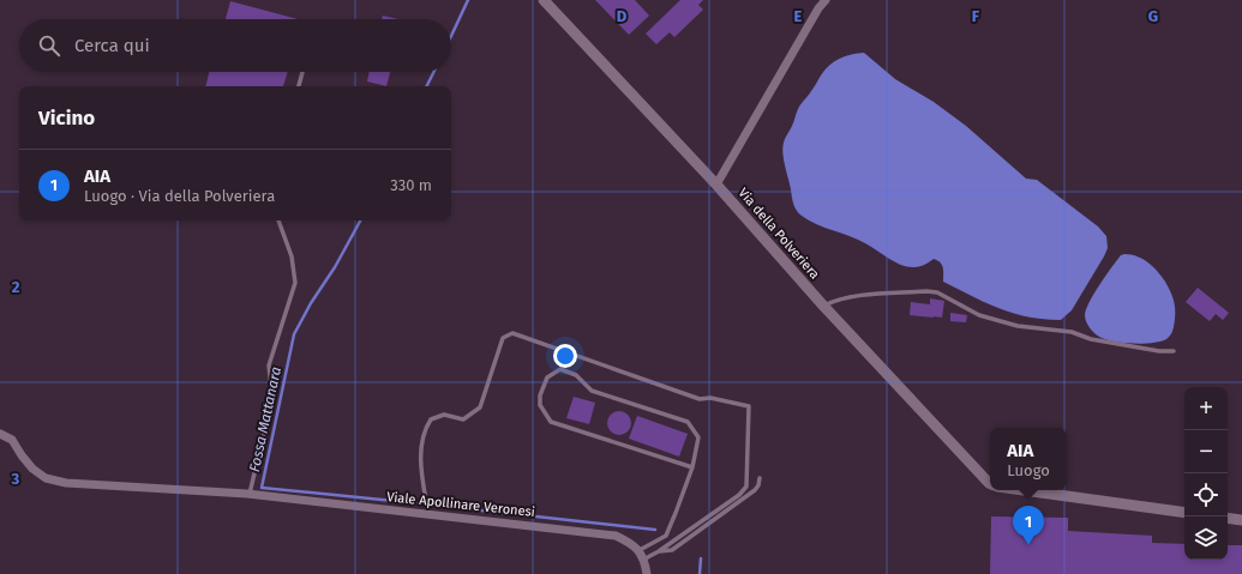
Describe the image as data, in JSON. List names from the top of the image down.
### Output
{
  "streets": {
    "street": ["Via della Polveriera", "Viale Apollinare Veronesi"]
  },
  "water": ["Fossa Mattanara"],
  "page": {
    "search": "Cerca qui",
    "heading": "Vicino",
    "list": [
      {
        "mark": "1",
        "name": "AIA",
        "note": "Luogo · Via della Polveriera",
        "value": "330 m"
      }
    ],
    "map_buttons": ["+", "−"],
    "popup": ["AIA", "Luogo"],
    "pins": "1"
  },
  "grid": {
    "columns": [
      "D",
      "E",
      "F",
      "G"
    ],
    "rows": ["2", "3"]
  }
}
